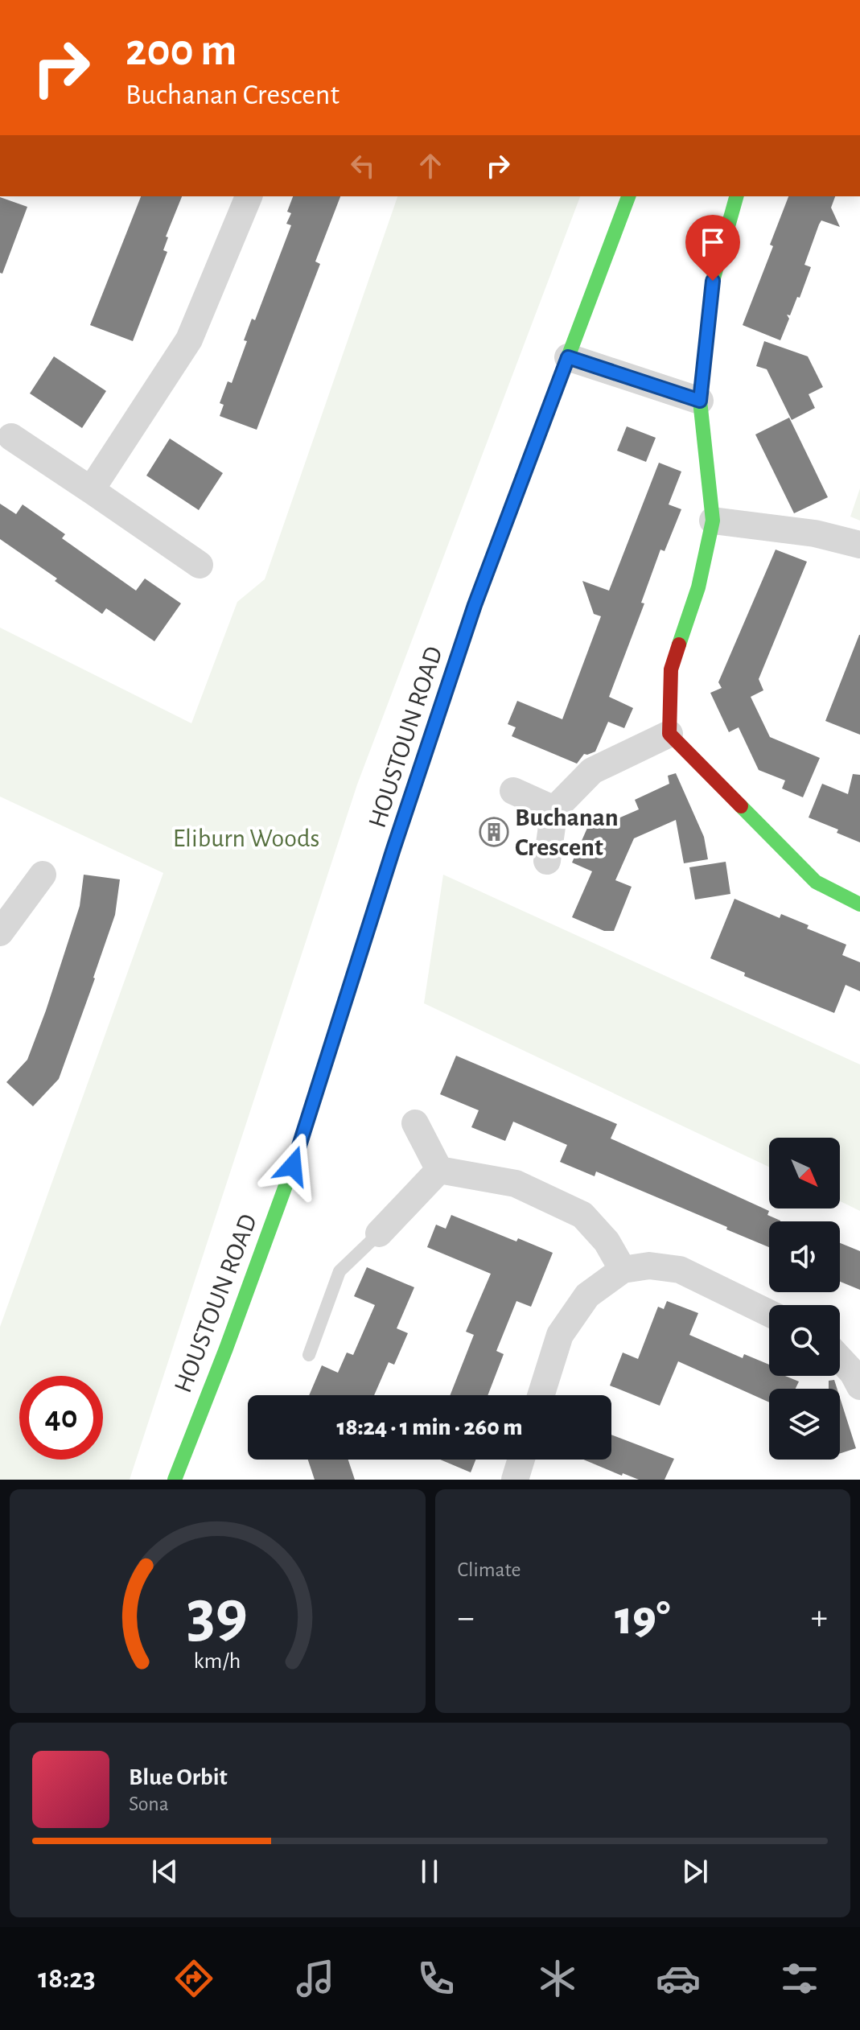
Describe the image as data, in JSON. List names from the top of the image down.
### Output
{
  "streets": {
    "street": ["HOUSTOUN ROAD"]
  },
  "parks": ["Eliburn Woods"],
  "places": {
    "building": ["Buchanan Crescent"]
  },
  "north": "bottom right",
  "page": {
    "turn": ["200 m", "Buchanan Crescent"],
    "limit": "40",
    "trip": "18:24 · 1 min · 260 m",
    "tile": "Climate",
    "heat": ["−", "19°", "+"],
    "song": ["Blue Orbit", "Sona"],
    "tabs": "18:23",
    "gauge": ["39", "km/h"]
  }
}
